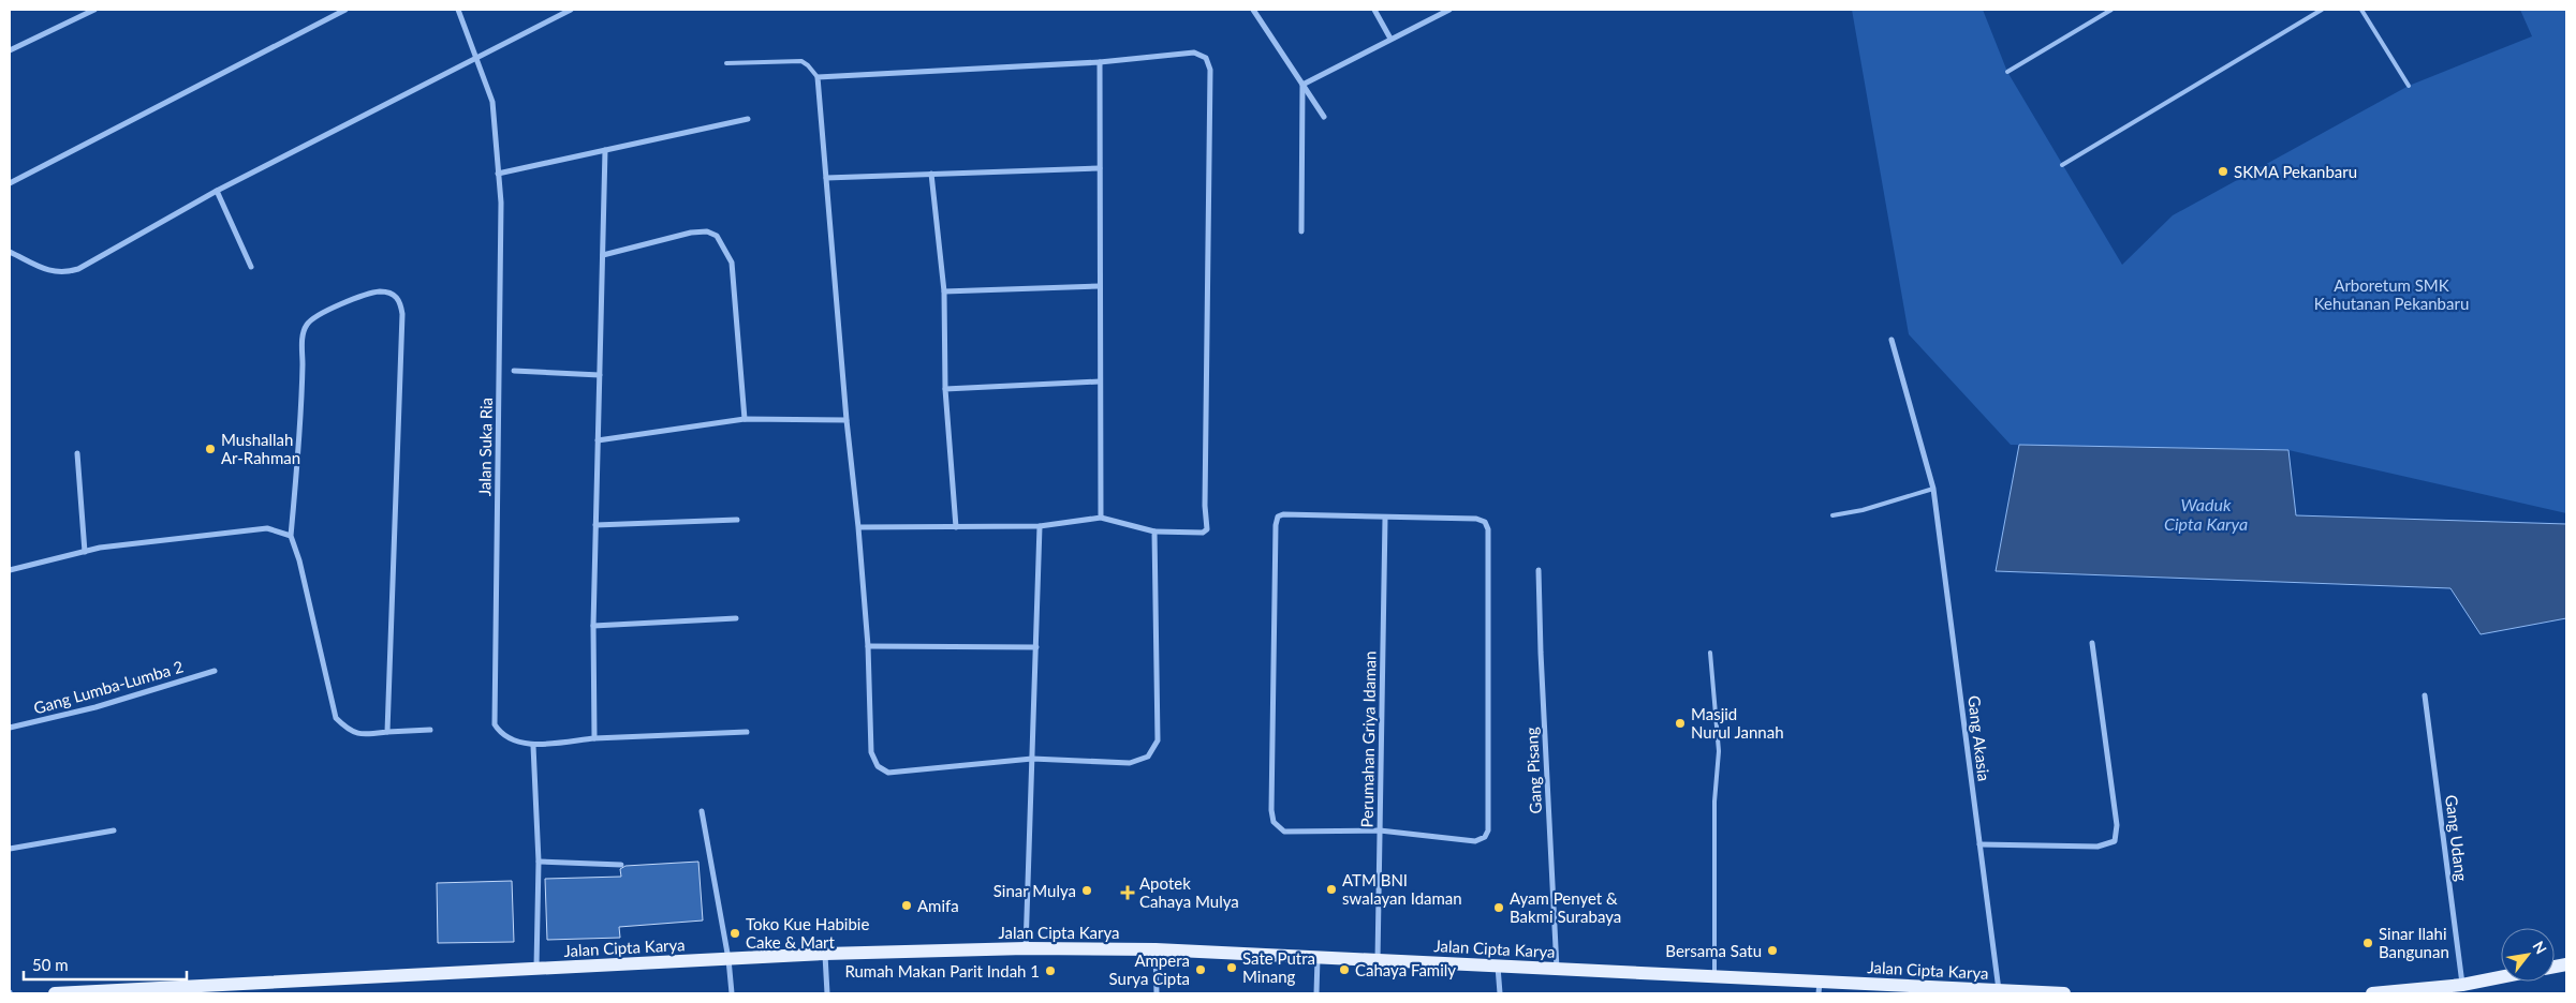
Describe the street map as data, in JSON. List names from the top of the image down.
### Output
{
  "streets": {
    "main road": ["Jalan Cipta Karya"],
    "street": [
      "Jalan Suka Ria",
      "Gang Lumba-Lumba 2",
      "Gang Akasia",
      "Perumahan Griya Idaman",
      "Gang Pisang",
      "Gang Udang"
    ]
  },
  "crossings": [
    ["Gang Akasia", "Jalan Cipta Karya"],
    ["Perumahan Griya Idaman", "Jalan Cipta Karya"],
    ["Gang Pisang", "Jalan Cipta Karya"]
  ],
  "water": ["Waduk Cipta Karya"],
  "parks": ["Arboretum SMK Kehutanan Pekanbaru"],
  "places": {
    "other": [
      "SKMA Pekanbaru",
      "Mushallah Ar-Rahman",
      "Masjid Nurul Jannah",
      "ATM BNI swalayan Idaman",
      "Sinar Mulya",
      "Amifa",
      "Ayam Penyet & Bakmi Surabaya",
      "Toko Kue Habibie Cake & Mart",
      "Sinar Ilahi Bangunan",
      "Bersama Satu",
      "Sate Putra Minang",
      "Ampera Surya Cipta",
      "Cahaya Family",
      "Rumah Makan Parit Indah 1"
    ],
    "health": ["Apotek Cahaya Mulya"]
  },
  "scale_bar": "50 m",
  "north": "top right"
}
